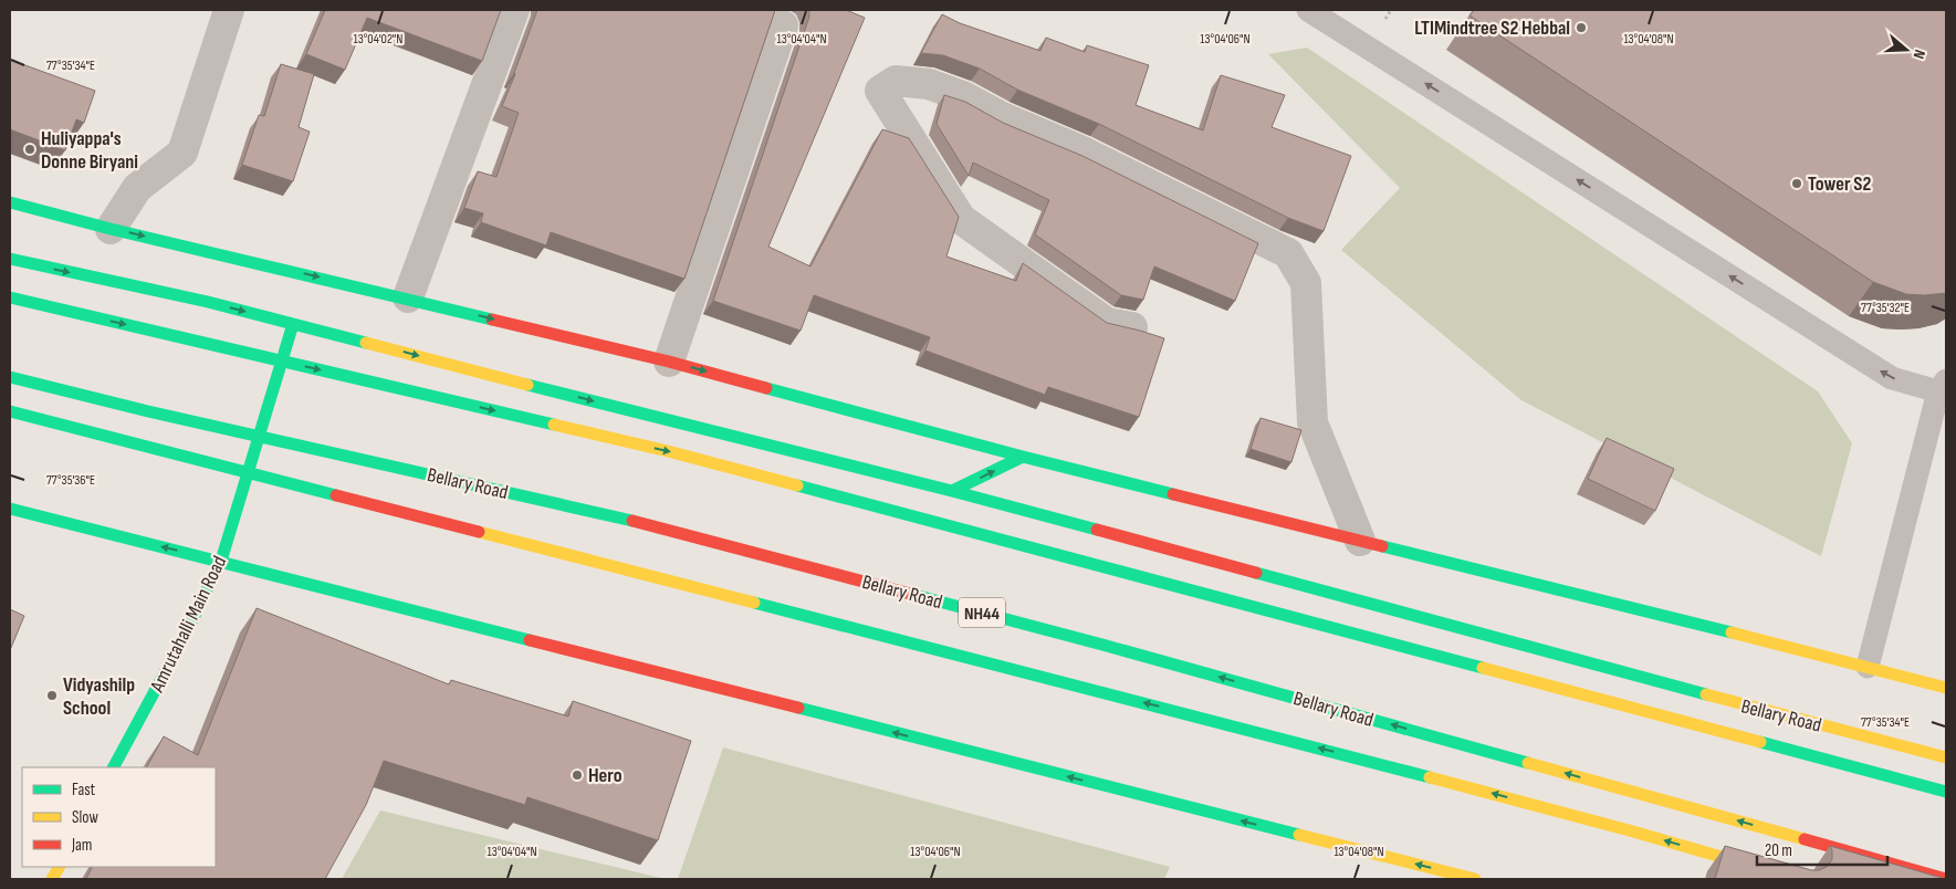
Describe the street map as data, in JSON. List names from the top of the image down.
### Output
{
  "streets": {
    "main road": ["Bellary Road", "NH44", "Amrutahalli Main Road"]
  },
  "crossings": [
    ["Bellary Road", "Amrutahalli Main Road"]
  ],
  "places": [
    "LTIMindtree S2 Hebbal",
    "Huliyappa's Donne Biryani",
    "Tower S2",
    "Vidyashilp School",
    "Hero"
  ],
  "legend": ["Fast", "Slow", "Jam"],
  "scale_bar": "20 m",
  "north": "right",
  "coordinates": [
    "13°04'02\"N",
    "13°04'04\"N",
    "13°04'06\"N",
    "13°04'08\"N",
    "77°35'34\"E",
    "77°35'32\"E",
    "77°35'36\"E"
  ]
}
